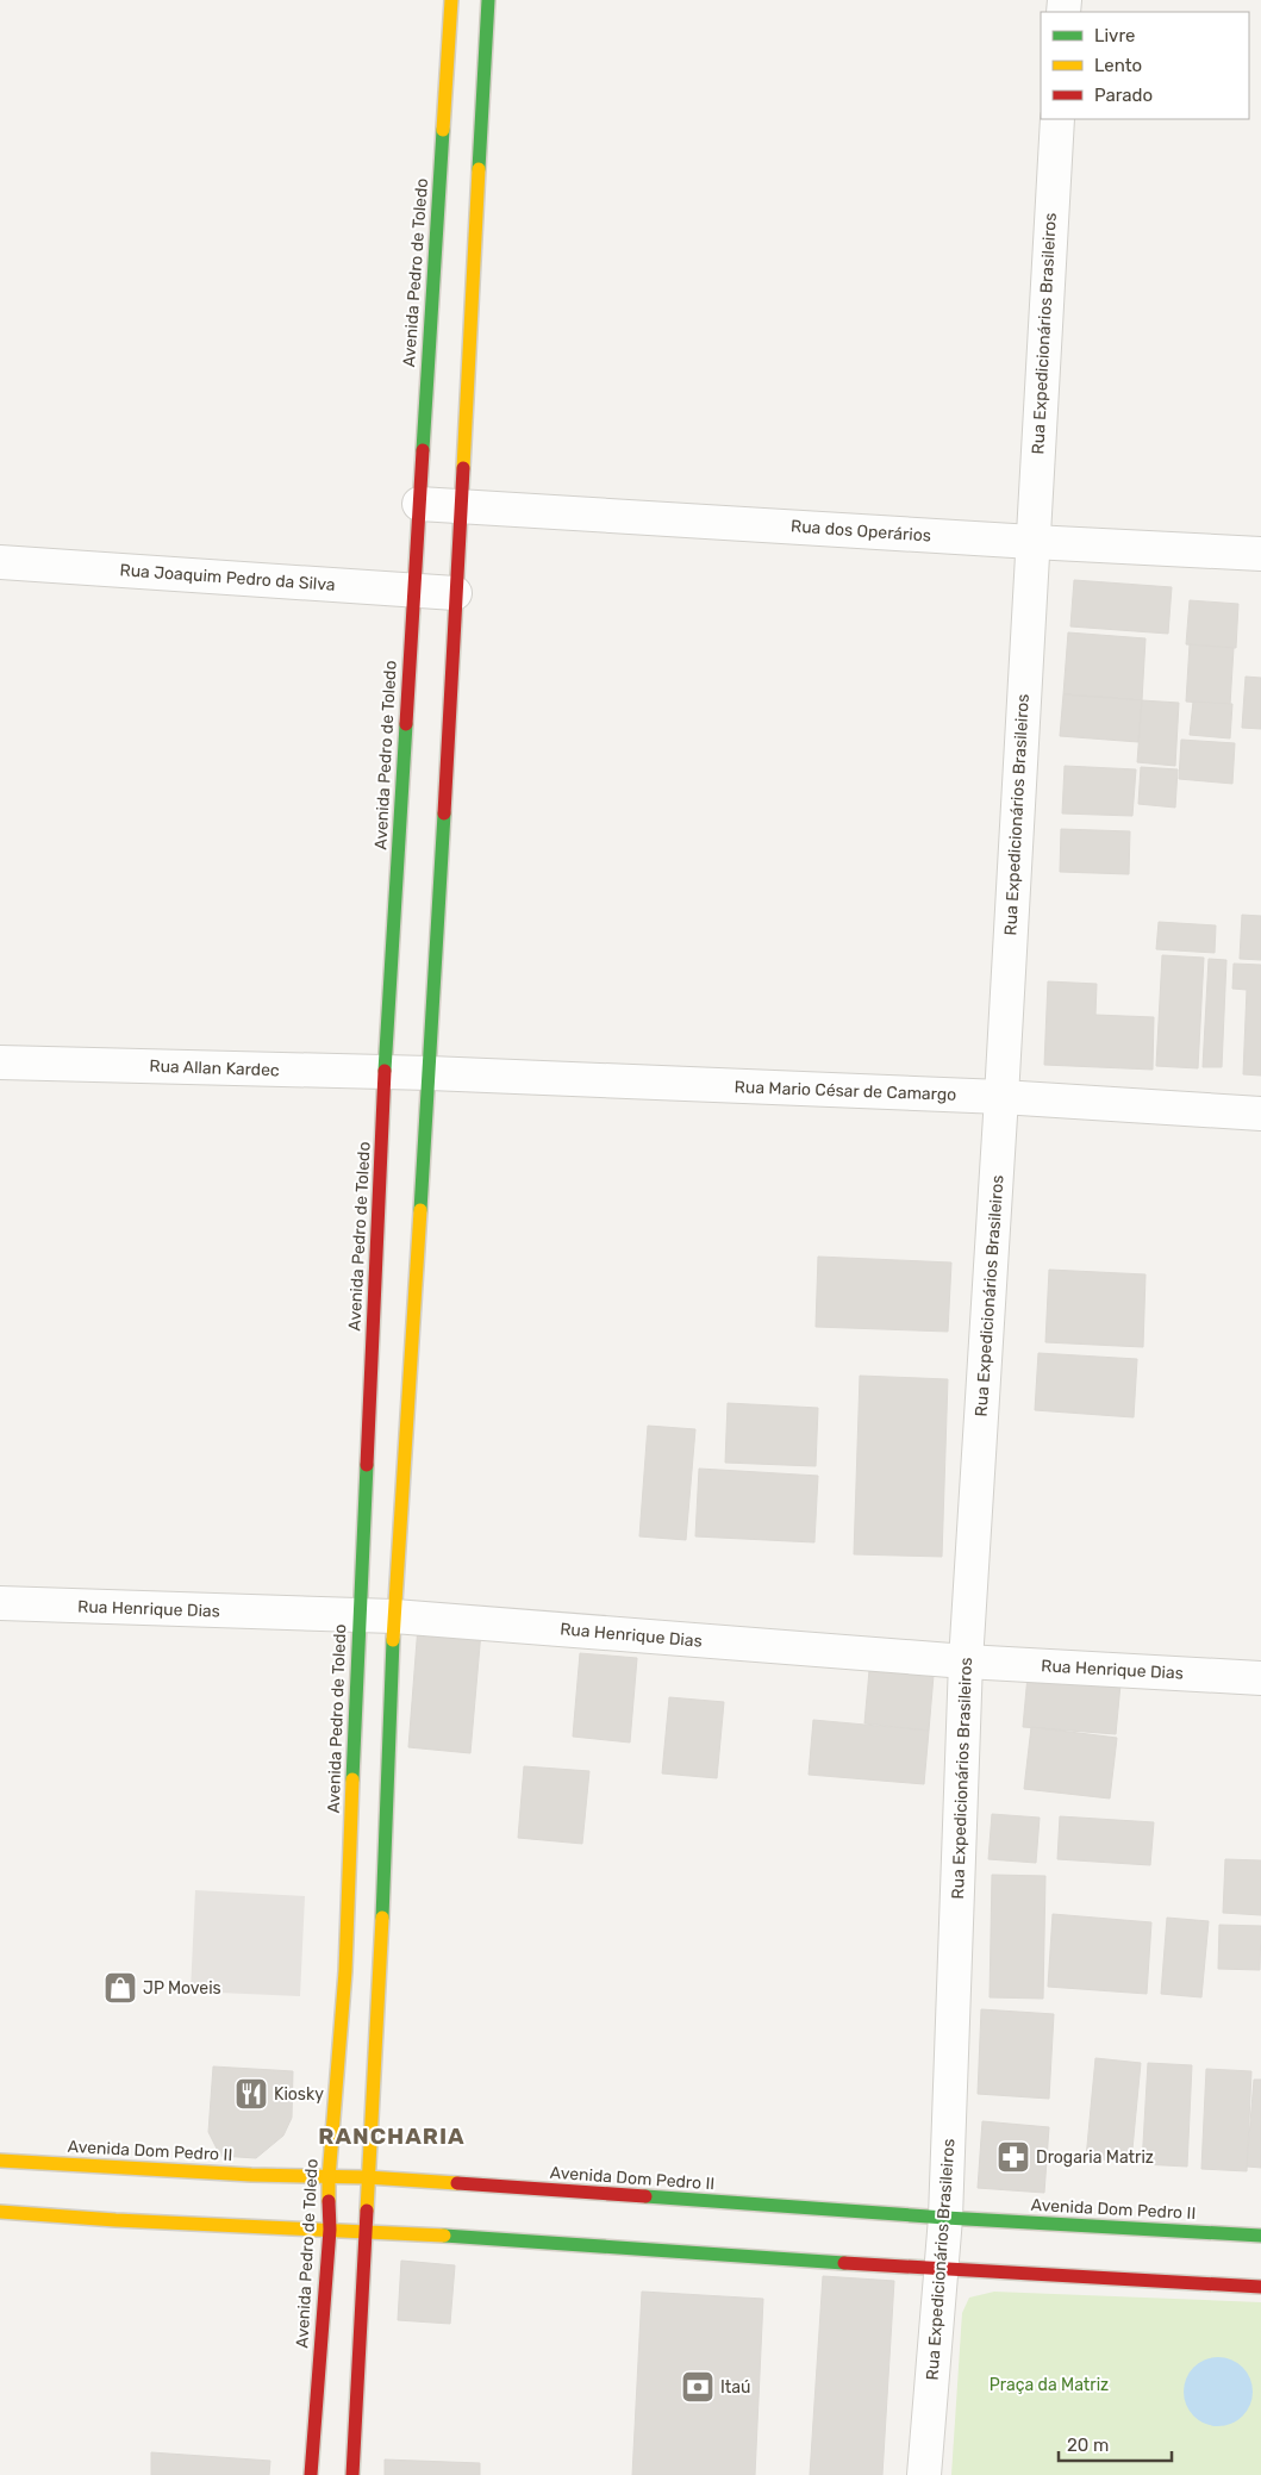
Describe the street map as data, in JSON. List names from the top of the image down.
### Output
{
  "streets": {
    "main road": ["Avenida Pedro de Toledo", "Avenida Dom Pedro II"],
    "street": [
      "Rua Expedicionários Brasileiros",
      "Rua dos Operários",
      "Rua Joaquim Pedro da Silva",
      "Rua Allan Kardec",
      "Rua Mario César de Camargo",
      "Rua Henrique Dias"
    ]
  },
  "crossings": [
    ["Avenida Pedro de Toledo", "Rua dos Operários"],
    ["Avenida Pedro de Toledo", "Rua Joaquim Pedro da Silva"],
    ["Avenida Pedro de Toledo", "Rua Allan Kardec"],
    ["Avenida Pedro de Toledo", "Rua Henrique Dias"],
    ["Avenida Pedro de Toledo", "Avenida Dom Pedro II"],
    ["Rua Expedicionários Brasileiros", "Rua dos Operários"],
    ["Rua Expedicionários Brasileiros", "Rua Mario César de Camargo"],
    ["Rua Expedicionários Brasileiros", "Rua Henrique Dias"],
    ["Rua Expedicionários Brasileiros", "Avenida Dom Pedro II"],
    ["Rua Allan Kardec", "Rua Mario César de Camargo"]
  ],
  "districts": ["RANCHARIA"],
  "parks": ["Praça da Matriz"],
  "places": {
    "shop": ["JP Moveis"],
    "restaurant": ["Kiosky"],
    "pharmacy": ["Drogaria Matriz"],
    "bank": ["Itaú"]
  },
  "legend": ["Livre", "Lento", "Parado"],
  "scale_bar": "20 m"
}
